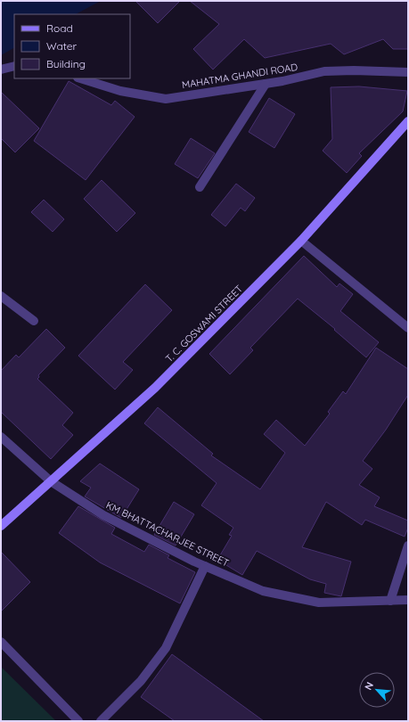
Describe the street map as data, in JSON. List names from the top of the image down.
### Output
{
  "streets": {
    "street": ["MAHATMA GHANDI ROAD", "T. C. GOSWAMI STREET", "KM BHATTACHARJEE STREET"]
  },
  "crossings": [
    ["T. C. GOSWAMI STREET", "KM BHATTACHARJEE STREET"]
  ],
  "legend": ["Road", "Water", "Building"],
  "north": "top left"
}
